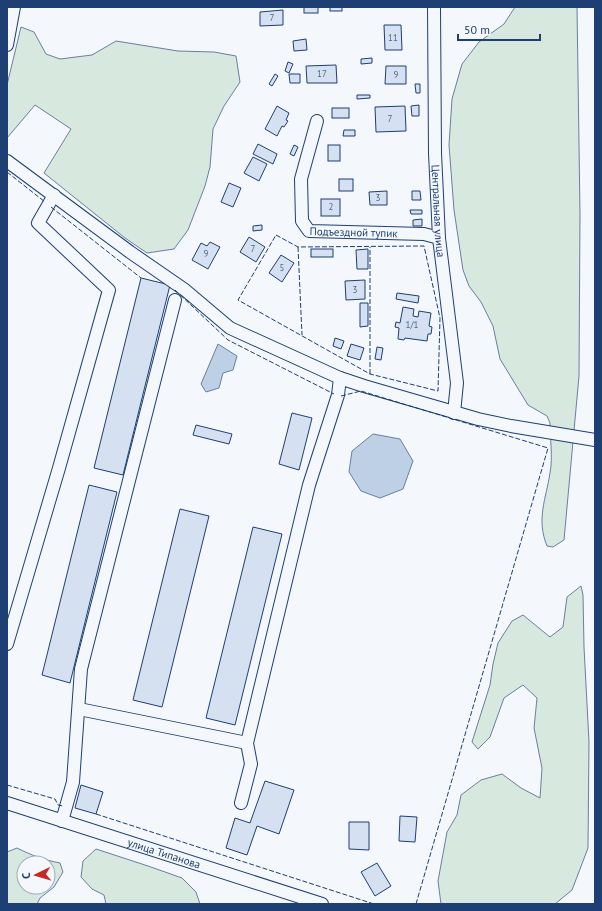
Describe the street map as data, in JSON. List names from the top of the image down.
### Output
{
  "streets": {
    "street": ["Центральная улица", "Подъездной тупик", "улица Типанова"]
  },
  "crossings": [
    ["Центральная улица", "Подъездной тупик"]
  ],
  "house_numbers": [
    "7",
    "11",
    "17",
    "9",
    "7",
    "3",
    "2",
    "7",
    "9",
    "5",
    "3",
    "1/1"
  ],
  "scale_bar": "50 m",
  "north": "left"
}
